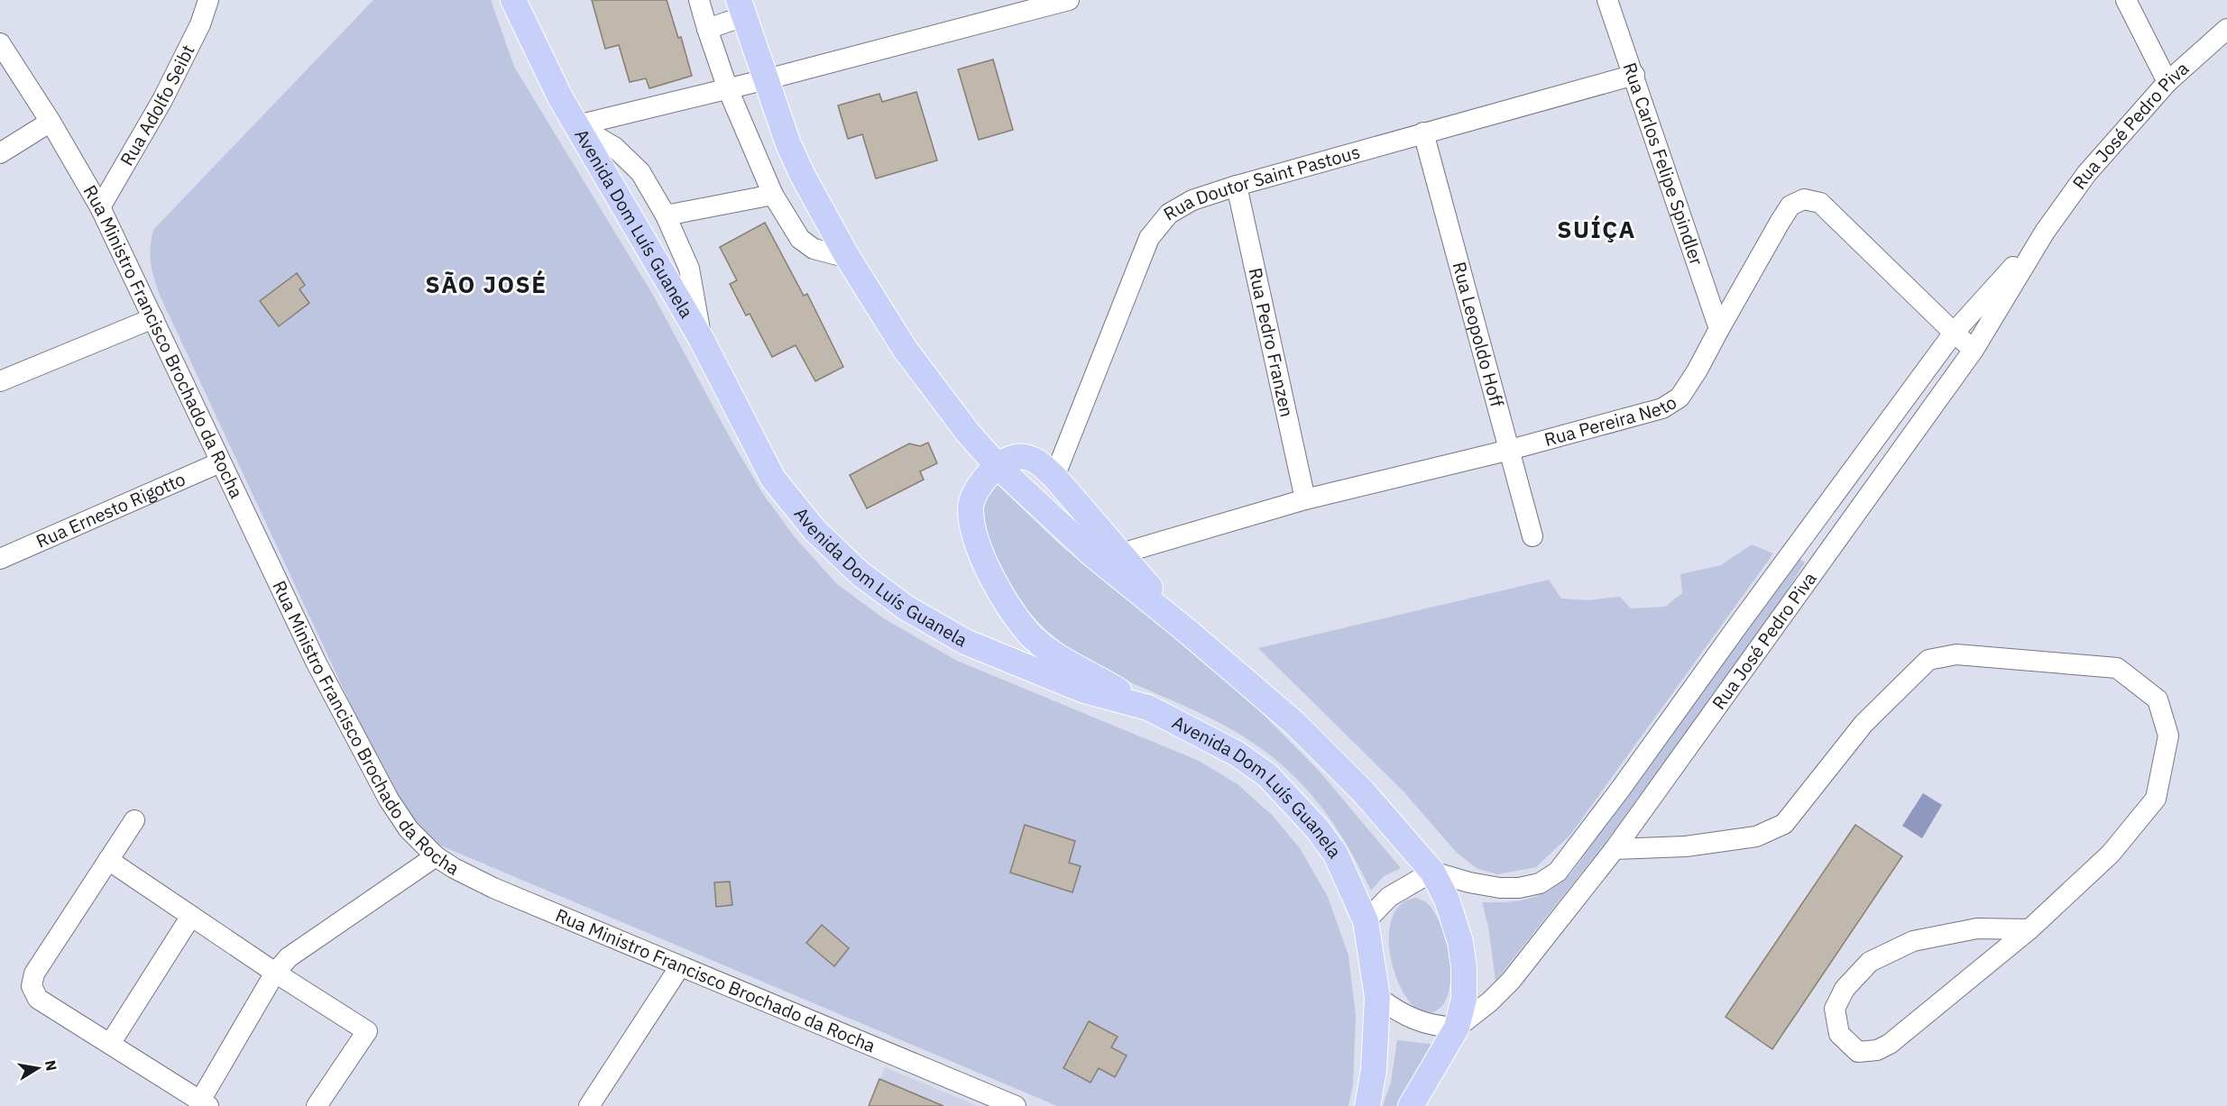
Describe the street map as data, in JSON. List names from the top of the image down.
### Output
{
  "streets": {
    "main road": ["Avenida Dom Luís Guanela"],
    "street": [
      "Rua Adolfo Seibt",
      "Rua José Pedro Piva",
      "Rua Carlos Felipe Spindler",
      "Rua Doutor Saint Pastous",
      "Rua Leopoldo Hoff",
      "Rua Ministro Francisco Brochado da Rocha",
      "Rua Pedro Franzen",
      "Rua Pereira Neto",
      "Rua Ernesto Rigotto"
    ]
  },
  "crossings": [
    ["Rua Adolfo Seibt", "Rua Ministro Francisco Brochado da Rocha"],
    ["Rua José Pedro Piva", "Rua Pereira Neto"],
    ["Rua Carlos Felipe Spindler", "Rua Doutor Saint Pastous"],
    ["Rua Carlos Felipe Spindler", "Rua Pereira Neto"],
    ["Rua Doutor Saint Pastous", "Rua Leopoldo Hoff"],
    ["Rua Doutor Saint Pastous", "Rua Pedro Franzen"],
    ["Rua Leopoldo Hoff", "Rua Pereira Neto"],
    ["Rua Ministro Francisco Brochado da Rocha", "Rua Ernesto Rigotto"],
    ["Rua Pedro Franzen", "Rua Pereira Neto"]
  ],
  "districts": ["SUÍÇA", "SÃO JOSÉ"],
  "north": "right"
}
